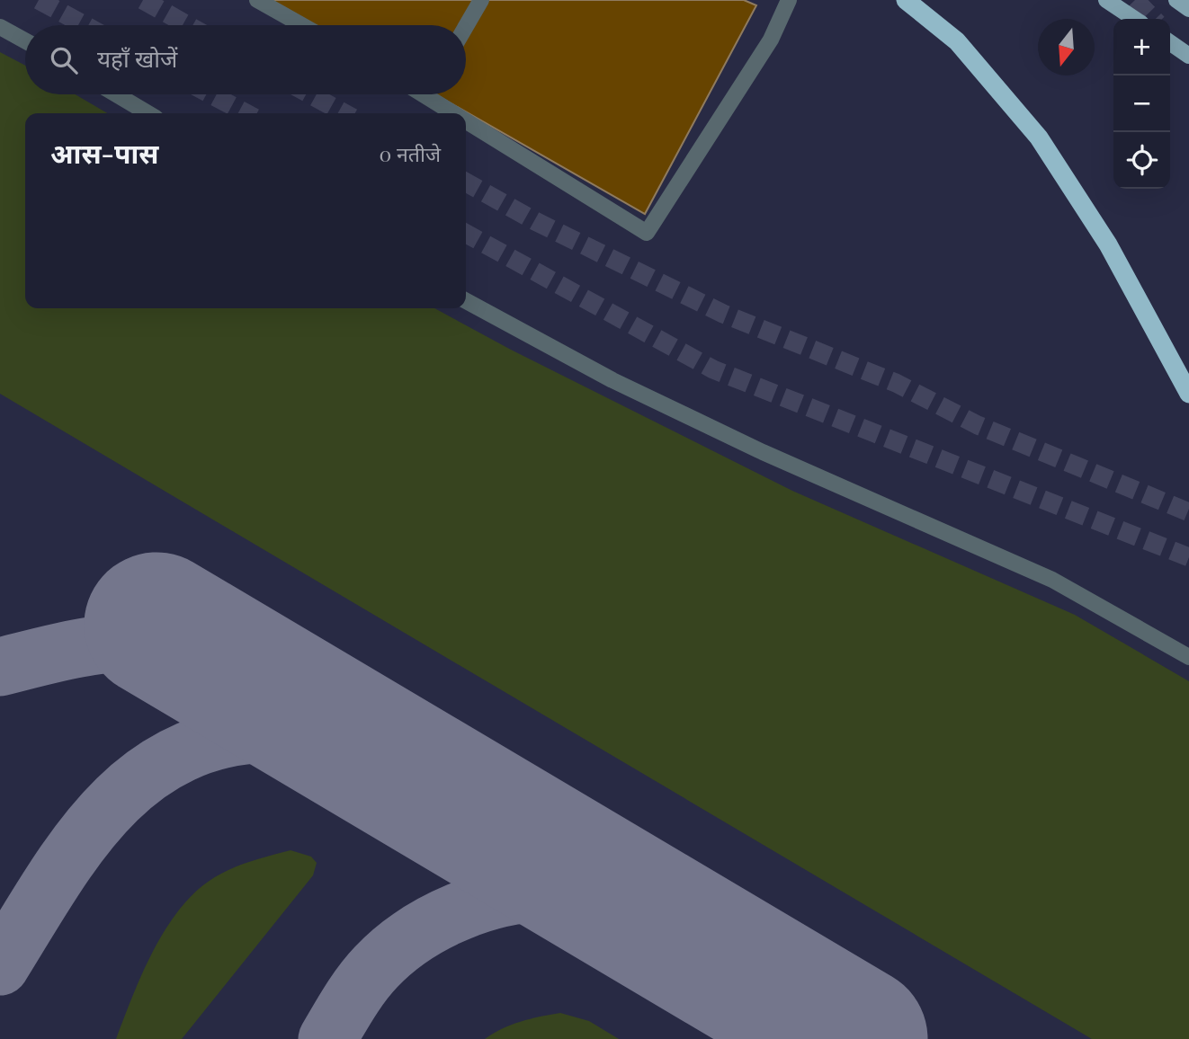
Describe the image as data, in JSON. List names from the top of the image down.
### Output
{
  "north": "bottom",
  "page": {
    "map_buttons": ["+", "−"],
    "search": "यहाँ खोजें",
    "heading": ["आस-पास", "0 नतीजे"]
  }
}
